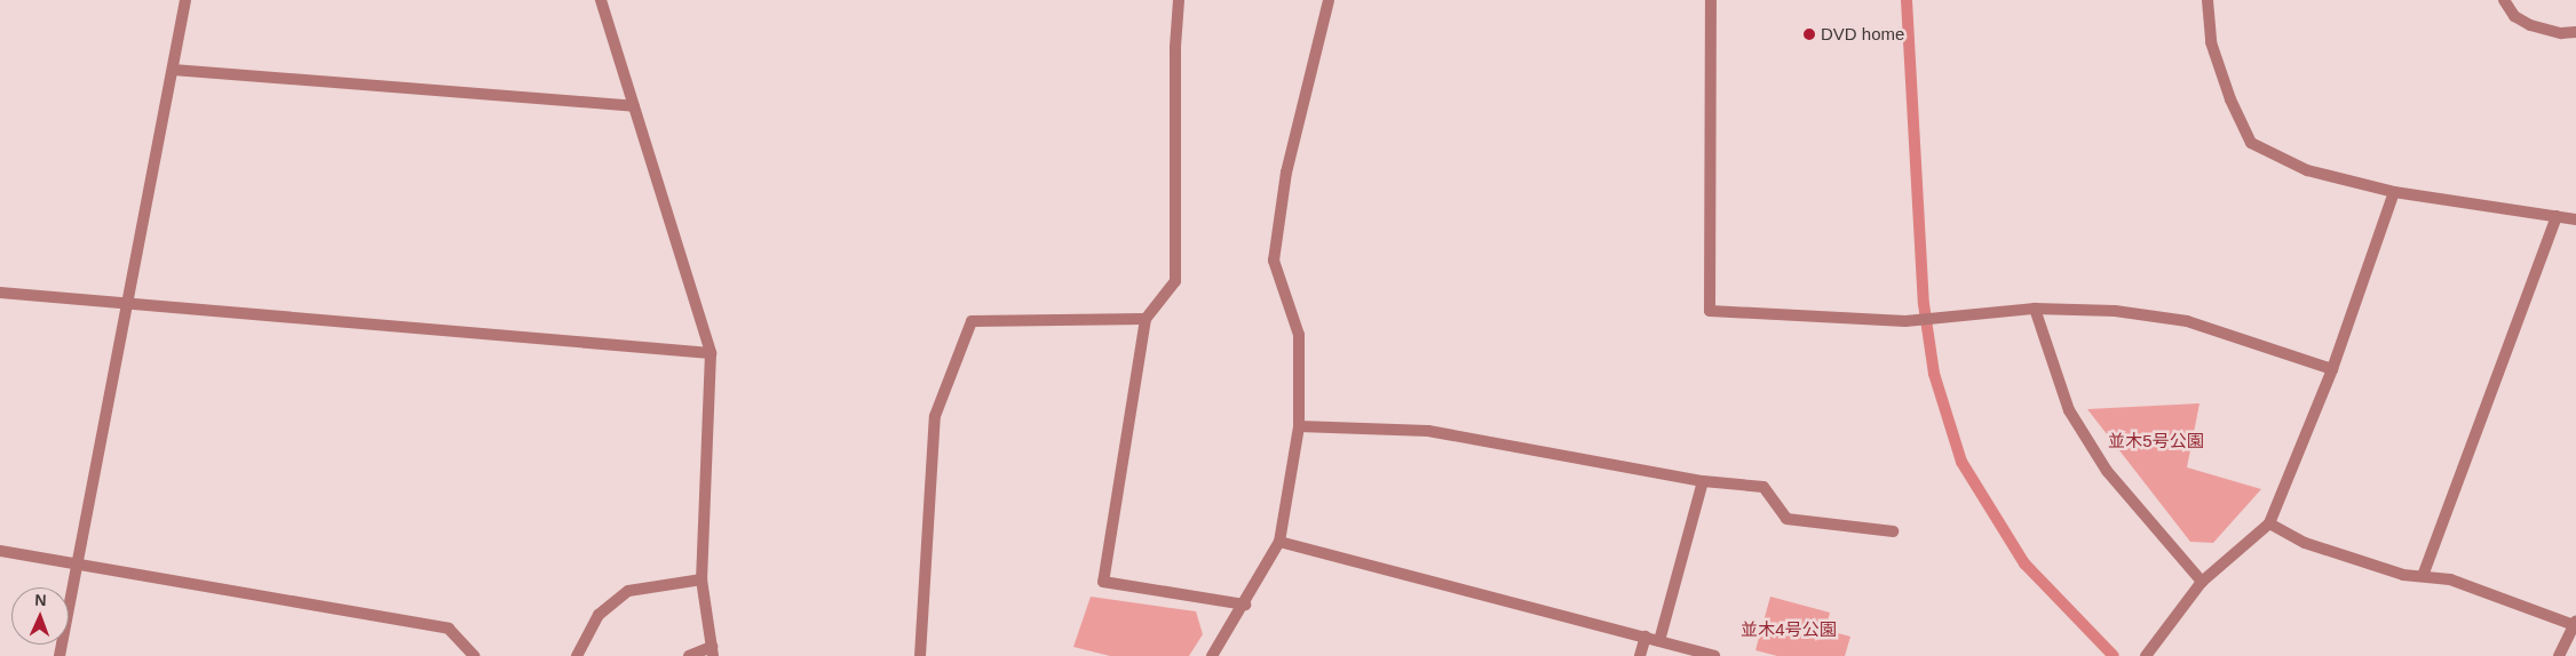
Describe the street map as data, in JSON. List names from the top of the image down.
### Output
{
  "parks": ["並木5号公園", "並木4号公園"],
  "places": ["DVD home"],
  "north": "top"
}
